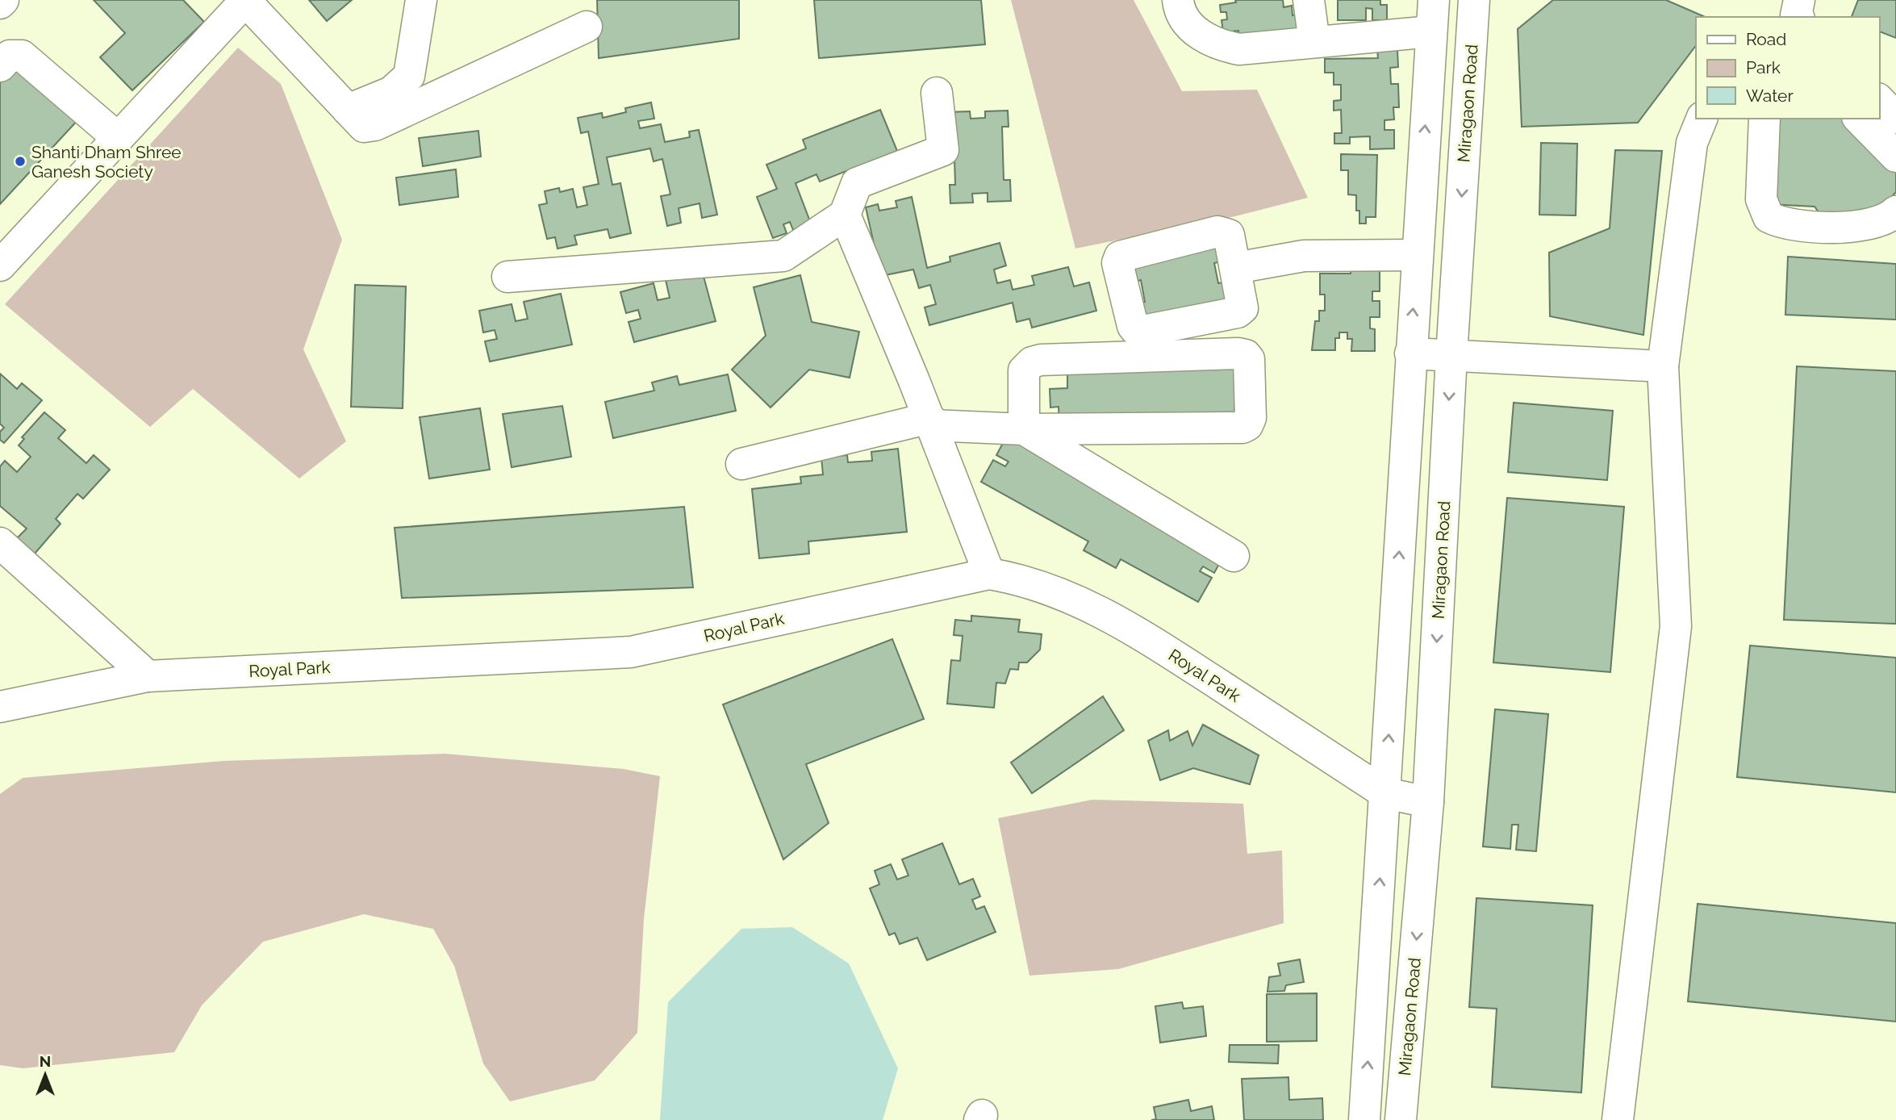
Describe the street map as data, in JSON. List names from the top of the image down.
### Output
{
  "streets": {
    "street": ["Miragaon Road", "Royal Park"]
  },
  "crossings": [
    ["Miragaon Road", "Royal Park"]
  ],
  "places": ["Shanti Dham Shree Ganesh Society"],
  "legend": ["Road", "Park", "Water"],
  "north": "top"
}
